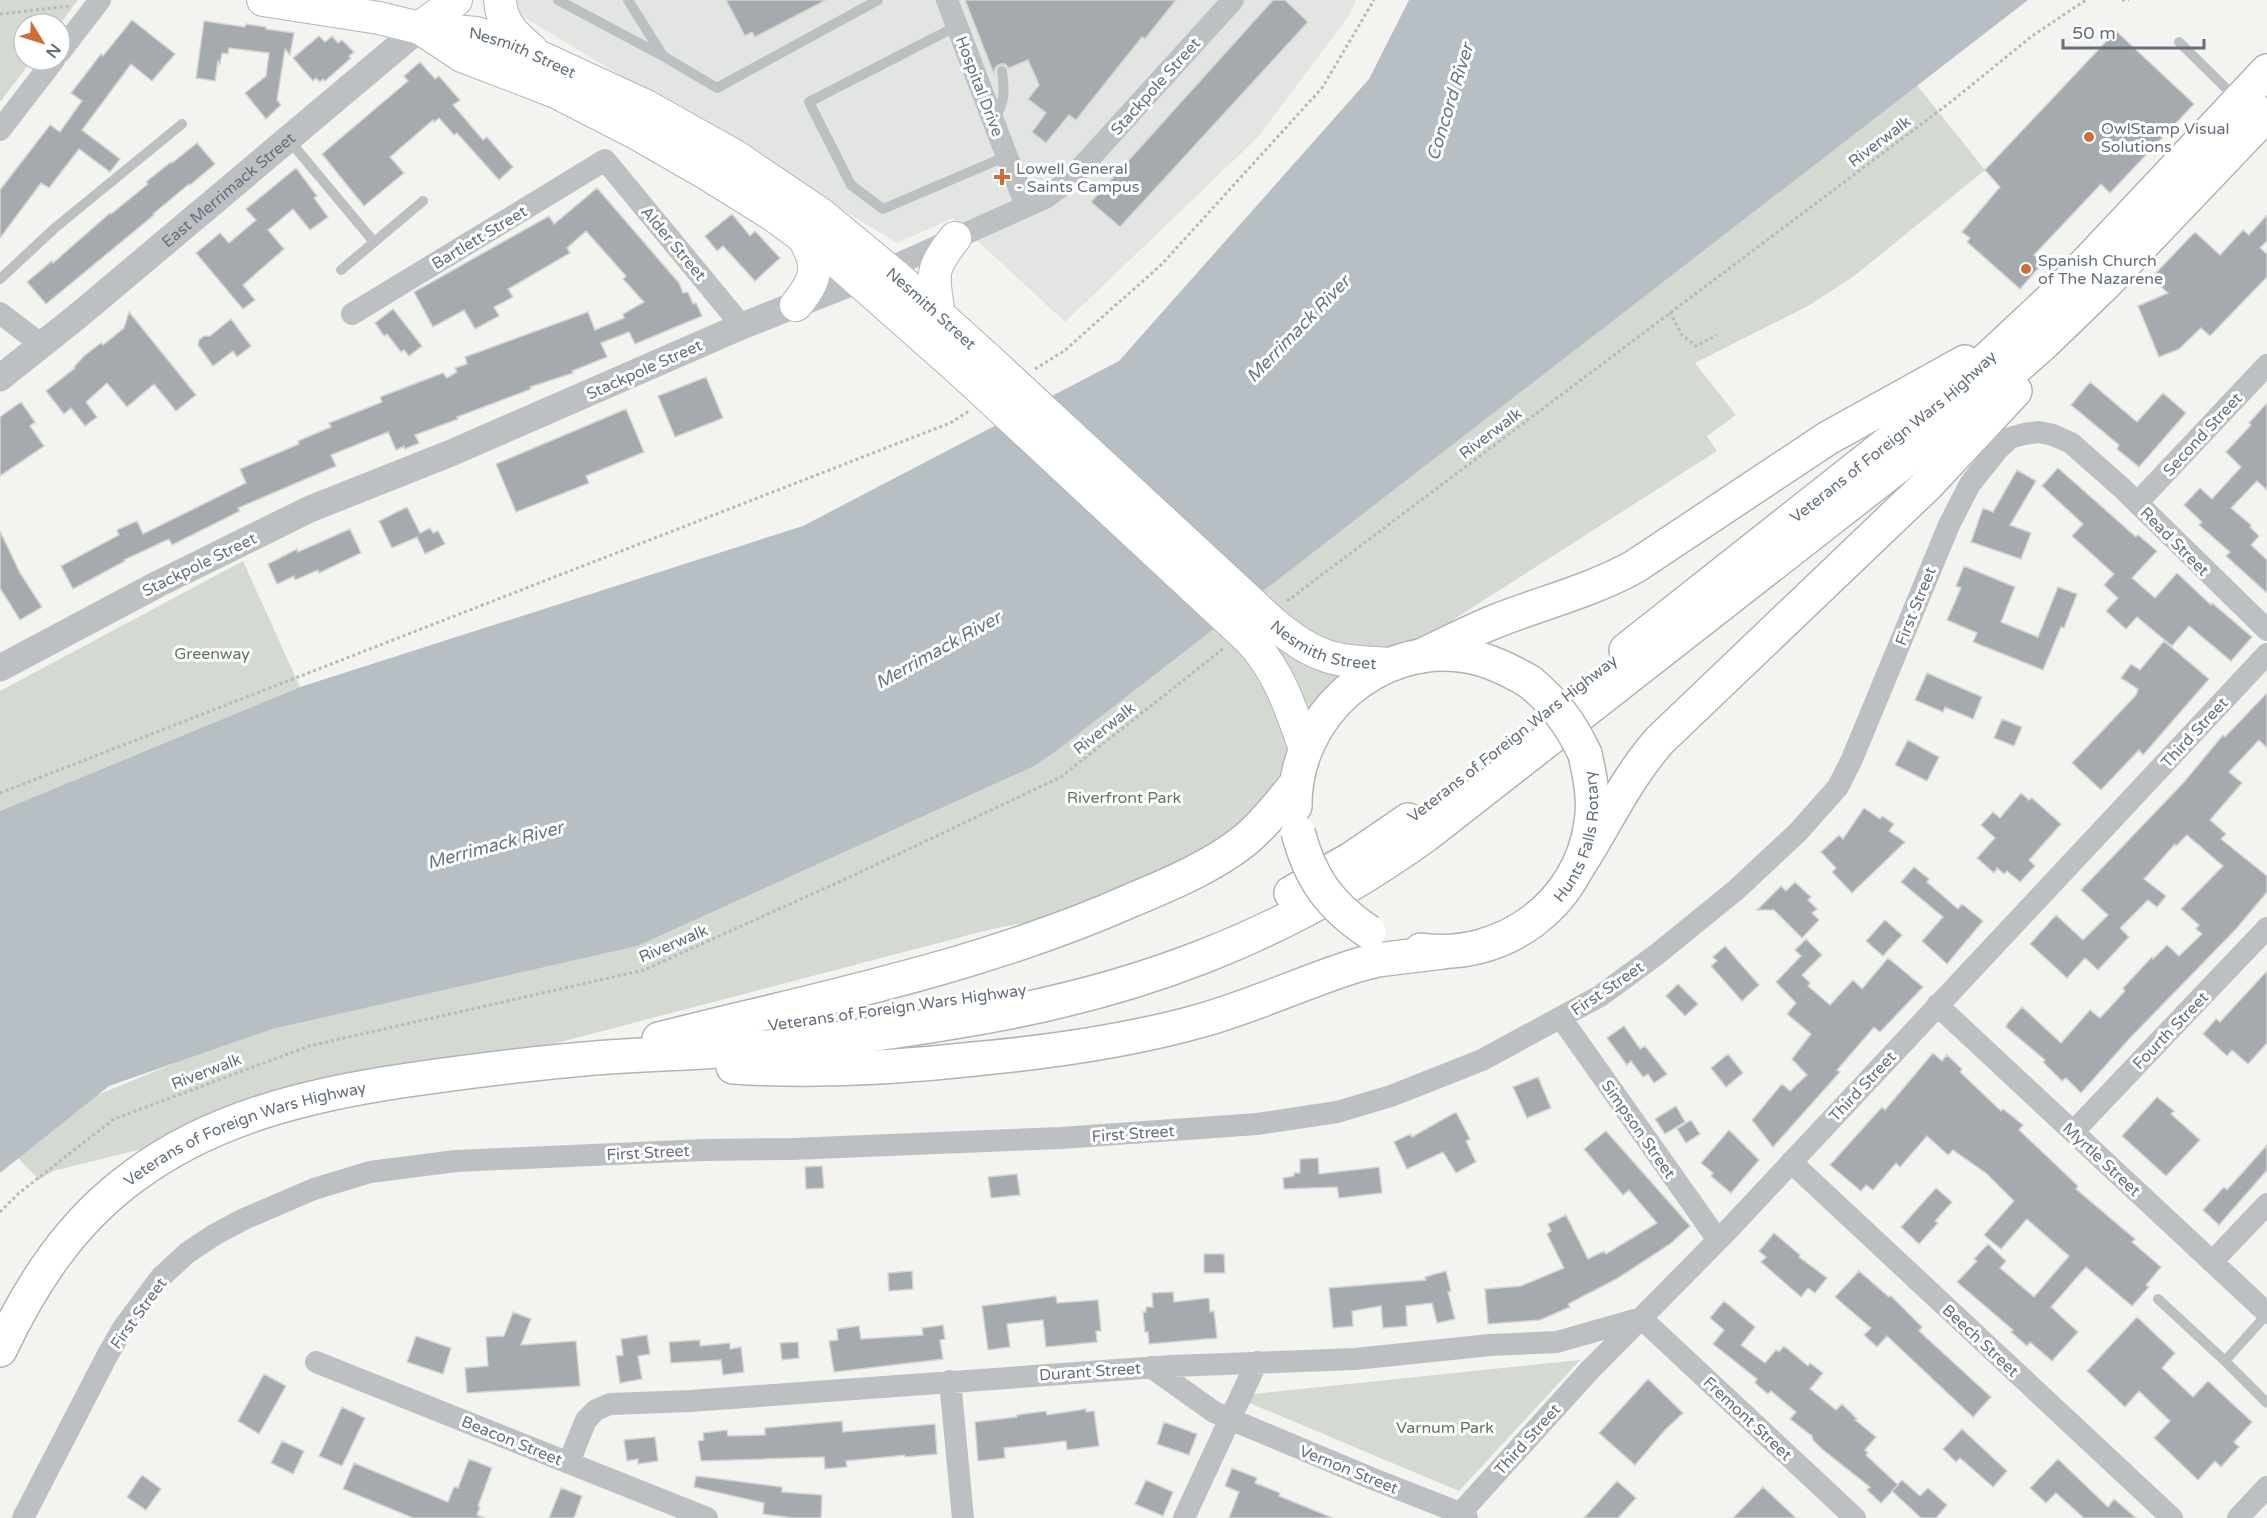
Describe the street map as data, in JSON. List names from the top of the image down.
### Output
{
  "streets": {
    "main road": [
      "Nesmith Street",
      "East Merrimack Street",
      "Veterans of Foreign Wars Highway",
      "Hunts Falls Rotary"
    ],
    "street": [
      "Hospital Drive",
      "Stackpole Street",
      "Bartlett Street",
      "Alder Street",
      "Second Street",
      "Read Street",
      "First Street",
      "Third Street",
      "Fourth Street",
      "Simpson Street",
      "Myrtle Street",
      "Beech Street",
      "Durant Street",
      "Fremont Street",
      "Beacon Street",
      "Vernon Street"
    ],
    "path": ["Riverwalk"]
  },
  "crossings": [
    ["Nesmith Street", "Stackpole Street"],
    ["Nesmith Street", "Riverwalk"],
    ["Nesmith Street", "East Merrimack Street"],
    ["Nesmith Street", "Hunts Falls Rotary"],
    ["Hospital Drive", "Stackpole Street"],
    ["Stackpole Street", "Alder Street"],
    ["Bartlett Street", "Alder Street"],
    ["Second Street", "Read Street"],
    ["Read Street", "First Street"],
    ["First Street", "Simpson Street"],
    ["Third Street", "Simpson Street"],
    ["Third Street", "Myrtle Street"],
    ["Third Street", "Beech Street"],
    ["Third Street", "Durant Street"],
    ["Third Street", "Fremont Street"],
    ["Third Street", "Vernon Street"],
    ["Fourth Street", "Myrtle Street"],
    ["Durant Street", "Fremont Street"],
    ["Durant Street", "Beacon Street"],
    ["Durant Street", "Vernon Street"]
  ],
  "water": ["Concord River", "Merrimack River"],
  "parks": ["Greenway", "Riverfront Park", "Varnum Park"],
  "places": {
    "other": ["OwlStamp Visual Solutions", "Spanish Church of The Nazarene"],
    "health": ["Lowell General - Saints Campus"]
  },
  "scale_bar": "50 m",
  "north": "bottom right"
}
